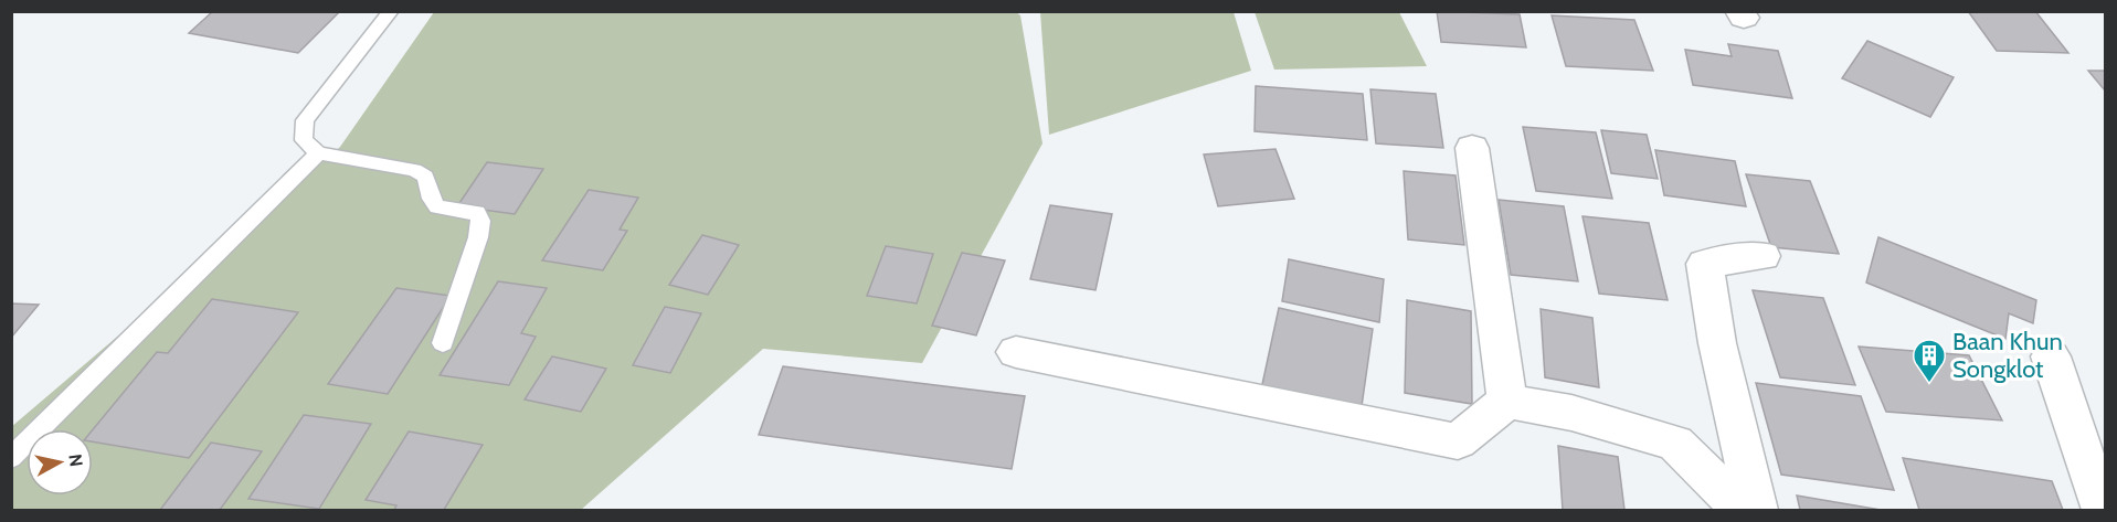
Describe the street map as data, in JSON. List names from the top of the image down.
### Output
{
  "places": {
    "building": ["Baan Khun Songklot"]
  },
  "north": "right"
}
